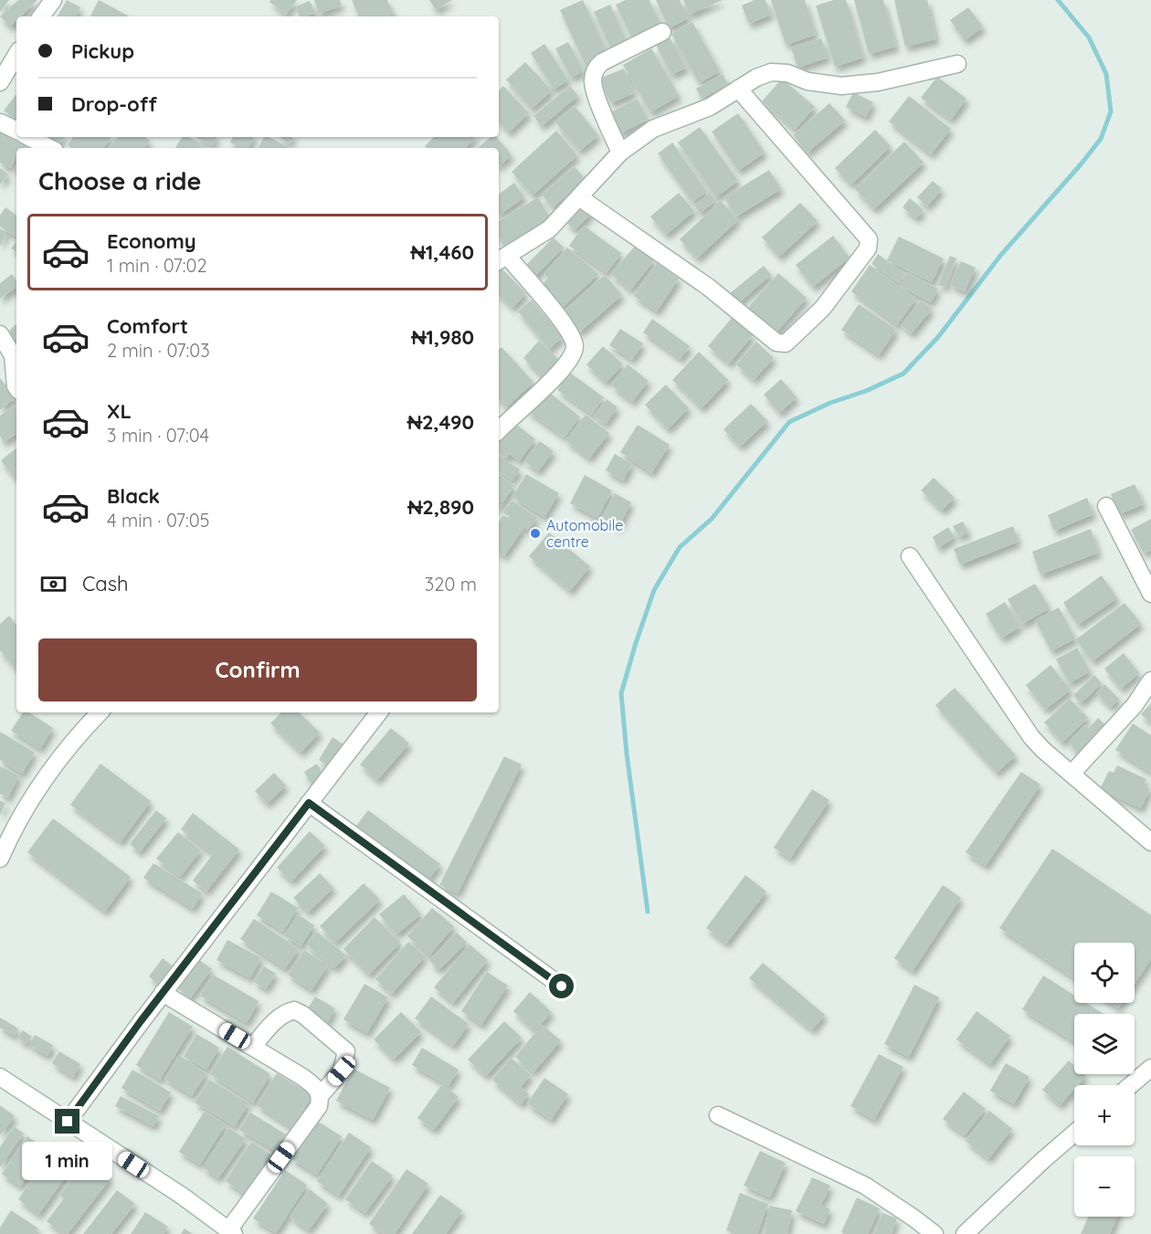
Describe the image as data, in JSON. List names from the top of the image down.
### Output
{
  "places": ["Automobile centre"],
  "page": {
    "banner": ["Pickup", "Drop-off"],
    "heading": "Choose a ride",
    "list": [
      {
        "name": "Economy",
        "note": "1 min · 07:02",
        "value": "₦1,460"
      },
      {
        "name": "Comfort",
        "note": "2 min · 07:03",
        "value": "₦1,980"
      },
      {
        "name": "XL",
        "note": "3 min · 07:04",
        "value": "₦2,490"
      },
      {
        "name": "Black",
        "note": "4 min · 07:05",
        "value": "₦2,890"
      }
    ],
    "pay": ["Cash", "320 m"],
    "buttons": "Confirm",
    "map_buttons": ["+", "−"],
    "bubble": "1 min"
  }
}
